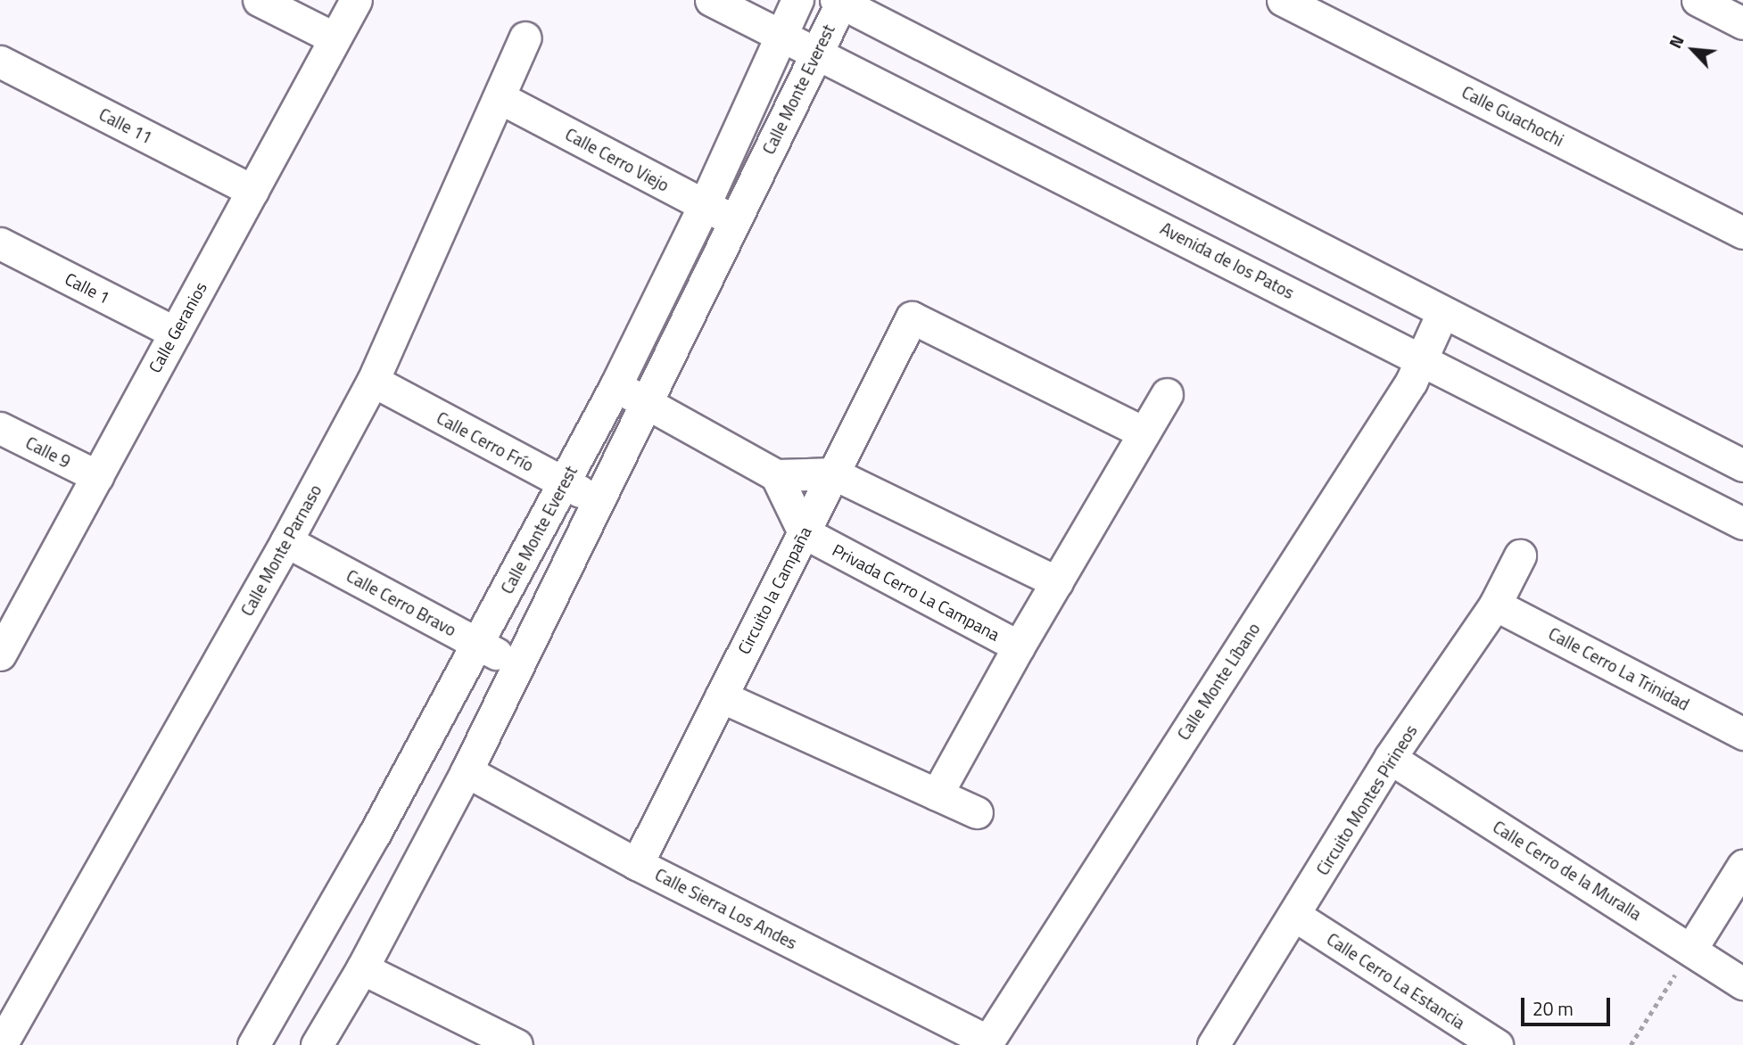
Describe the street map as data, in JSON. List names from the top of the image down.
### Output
{
  "streets": {
    "street": [
      "Calle Monte Everest",
      "Calle Guachochi",
      "Calle 11",
      "Calle Cerro Viejo",
      "Avenida de los Patos",
      "Calle 1",
      "Calle Geranios",
      "Calle Cerro Frío",
      "Calle 9",
      "Calle Monte Parnaso",
      "Circuito la Campaña",
      "Privada Cerro La Campana",
      "Calle Cerro Bravo",
      "Calle Cerro La Trinidad",
      "Calle Monte Líbano",
      "Circuito Montes Pirineos",
      "Calle Cerro de la Muralla",
      "Calle Sierra Los Andes",
      "Calle Cerro La Estancia"
    ]
  },
  "crossings": [
    ["Calle Monte Everest", "Calle Cerro Viejo"],
    ["Calle Monte Everest", "Avenida de los Patos"],
    ["Calle Monte Everest", "Calle Cerro Frío"],
    ["Calle Monte Everest", "Calle Cerro Bravo"],
    ["Calle Monte Everest", "Calle Sierra Los Andes"],
    ["Calle 11", "Calle Geranios"],
    ["Calle Cerro Viejo", "Calle Monte Parnaso"],
    ["Avenida de los Patos", "Calle Monte Líbano"],
    ["Calle 1", "Calle Geranios"],
    ["Calle Geranios", "Calle 9"],
    ["Calle Cerro Frío", "Calle Monte Parnaso"],
    ["Calle Monte Parnaso", "Calle Cerro Bravo"],
    ["Circuito la Campaña", "Privada Cerro La Campana"],
    ["Circuito la Campaña", "Calle Sierra Los Andes"],
    ["Calle Cerro La Trinidad", "Circuito Montes Pirineos"],
    ["Calle Monte Líbano", "Calle Sierra Los Andes"],
    ["Circuito Montes Pirineos", "Calle Cerro de la Muralla"],
    ["Circuito Montes Pirineos", "Calle Cerro La Estancia"]
  ],
  "scale_bar": "20 m",
  "north": "top left"
}
